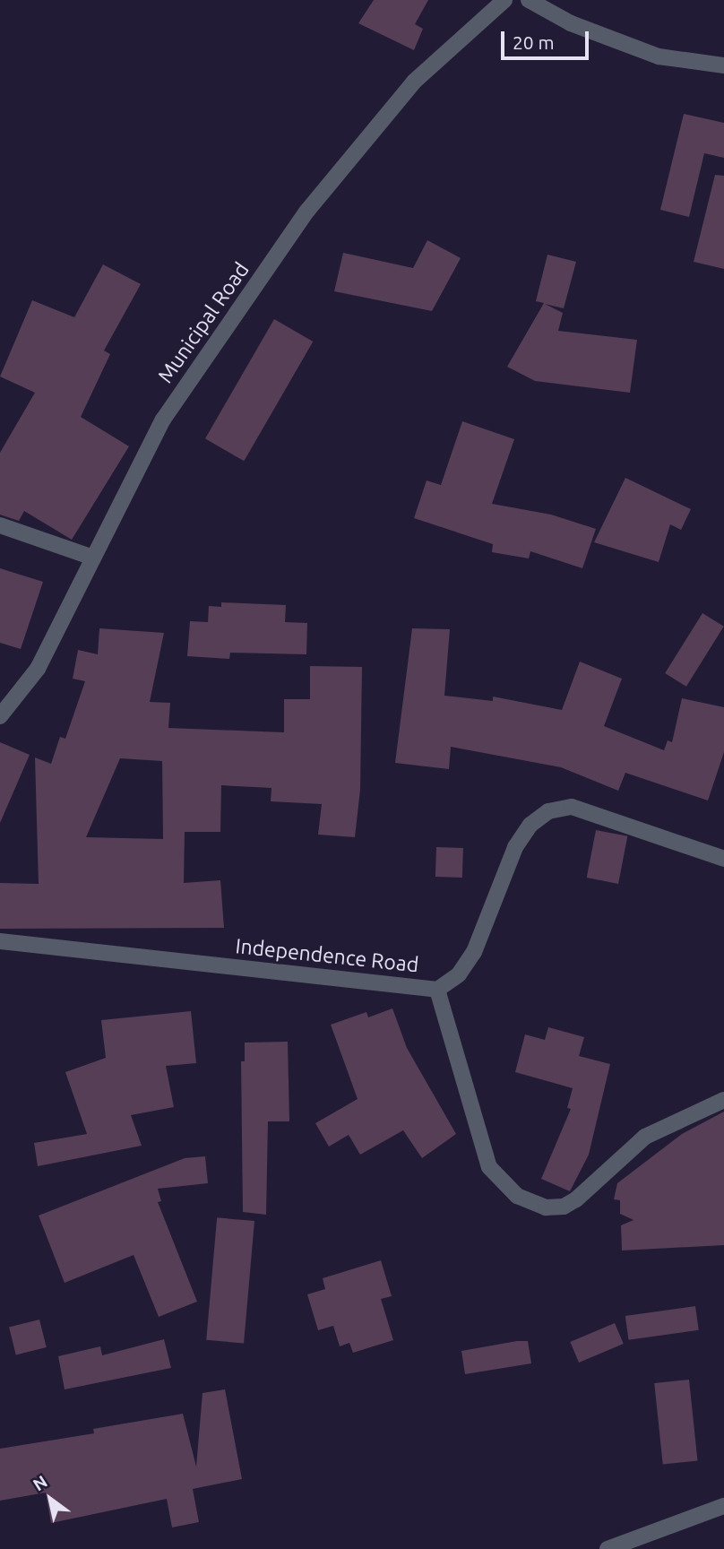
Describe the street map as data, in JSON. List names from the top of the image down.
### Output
{
  "streets": {
    "street": ["Municipal Road", "Independence Road"]
  },
  "scale_bar": "20 m",
  "north": "top left"
}
